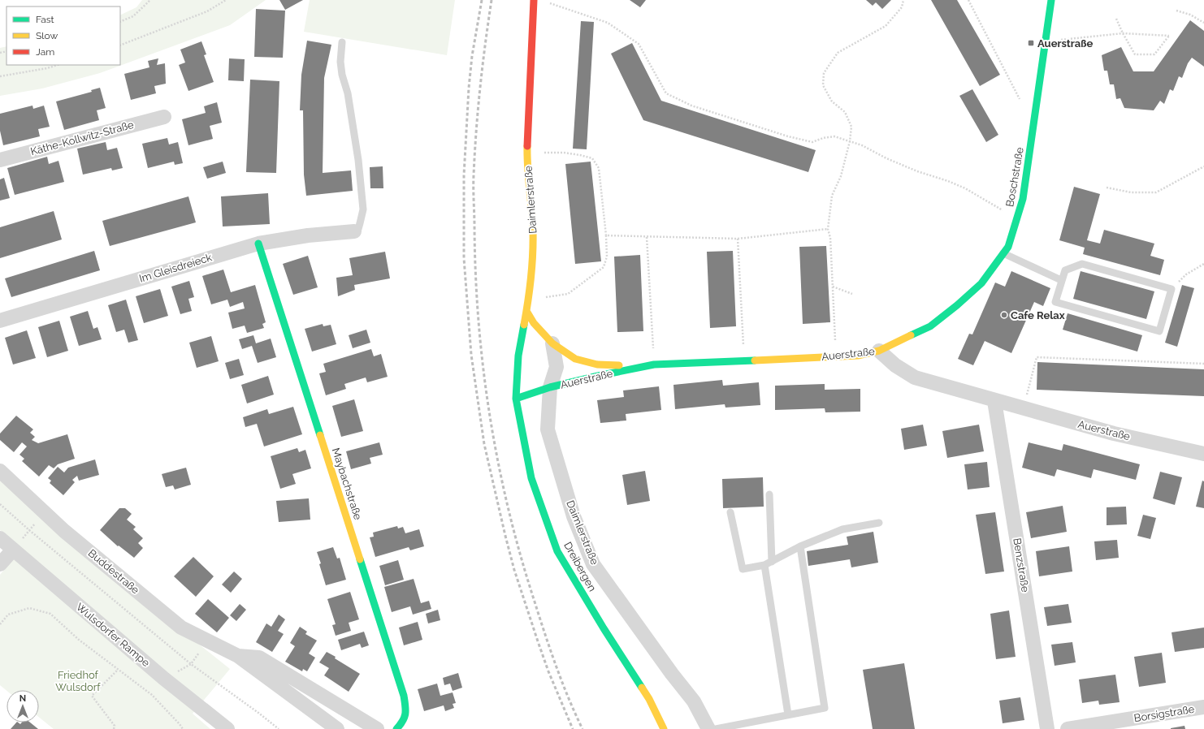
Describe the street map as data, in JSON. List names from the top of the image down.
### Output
{
  "streets": {
    "street": [
      "Käthe-Kollwitz-Straße",
      "Boschstraße",
      "Daimlerstraße",
      "Im Gleisdreieck",
      "Auerstraße",
      "Maybachstraße",
      "Benzstraße",
      "Dreibergen",
      "Buddestraße",
      "Wulsdorfer Rampe",
      "Borsigstraße"
    ]
  },
  "crossings": [
    ["Boschstraße", "Auerstraße"],
    ["Daimlerstraße", "Auerstraße"],
    ["Daimlerstraße", "Dreibergen"],
    ["Im Gleisdreieck", "Maybachstraße"],
    ["Auerstraße", "Benzstraße"],
    ["Auerstraße", "Dreibergen"]
  ],
  "parks": ["Friedhof Wulsdorf"],
  "places": {
    "transit": ["Auerstraße"],
    "other": ["Cafe Relax"]
  },
  "legend": ["Fast", "Slow", "Jam"],
  "north": "top"
}
